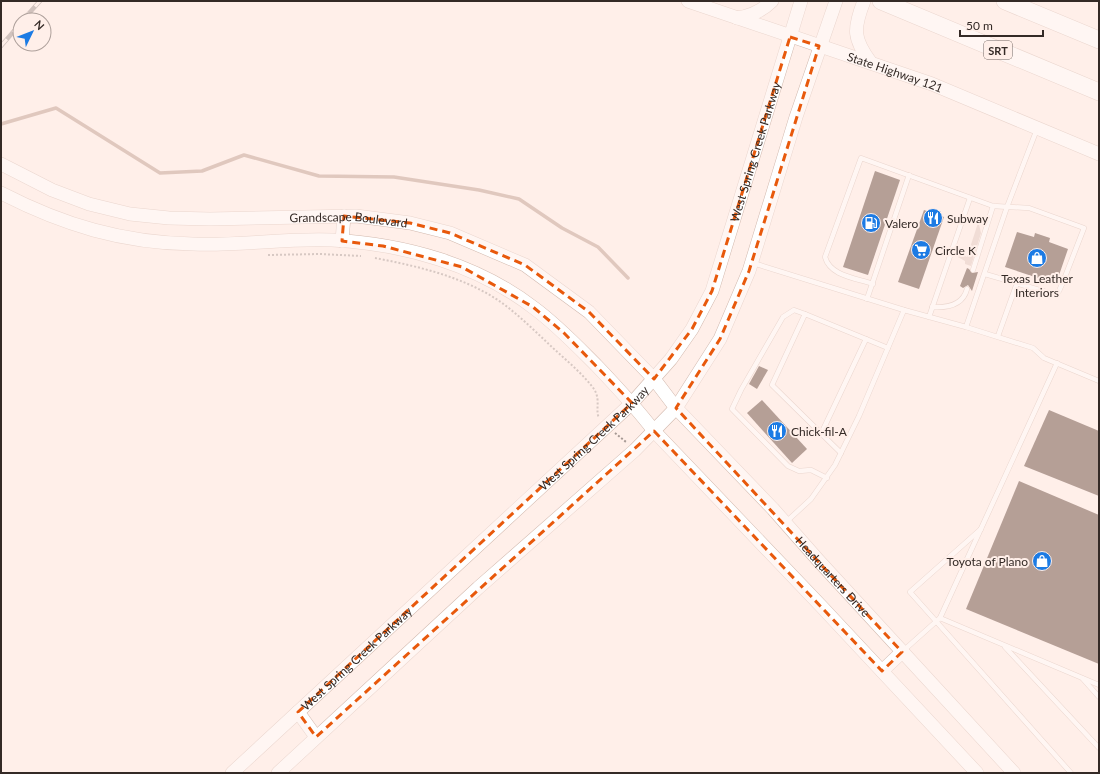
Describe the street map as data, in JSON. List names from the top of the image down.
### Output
{
  "streets": {
    "highway": ["SRT"],
    "main road": [
      "State Highway 121",
      "West Spring Creek Parkway",
      "Grandscape Boulevard",
      "Headquarters Drive"
    ]
  },
  "crossings": [
    ["State Highway 121", "West Spring Creek Parkway"],
    ["West Spring Creek Parkway", "Grandscape Boulevard"],
    ["West Spring Creek Parkway", "Headquarters Drive"],
    ["Grandscape Boulevard", "Headquarters Drive"]
  ],
  "places": {
    "restaurant": ["Subway", "Chick-fil-A"],
    "fuel station": ["Valero"],
    "supermarket": ["Circle K"],
    "shop": ["Texas Leather Interiors", "Toyota of Plano"]
  },
  "scale_bar": "50 m",
  "north": "top right"
}
